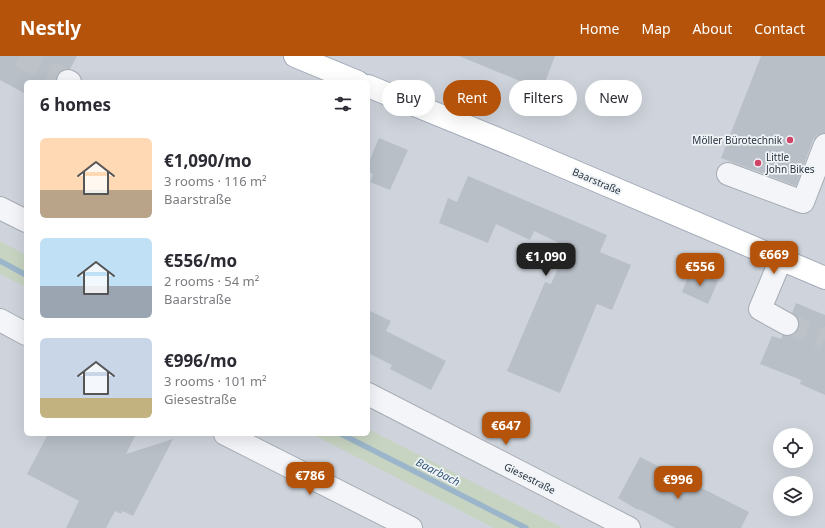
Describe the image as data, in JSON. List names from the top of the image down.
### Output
{
  "streets": {
    "main road": ["Baarstraße"],
    "street": ["Giesestraße"]
  },
  "water": ["Baarbach"],
  "places": ["Möller Bürotechnik", "Little John Bikes"],
  "page": {
    "header": "Nestly",
    "nav": [
      "Home",
      "Map",
      "About",
      "Contact"
    ],
    "chip": [
      "Buy",
      "Rent",
      "Filters",
      "New"
    ],
    "heading": "6 homes",
    "list": [
      {
        "name": "€1,090/mo",
        "note": "3 rooms · 116 m² · Baarstraße"
      },
      {
        "name": "€556/mo",
        "note": "2 rooms · 54 m² · Baarstraße"
      },
      {
        "name": "€996/mo",
        "note": "3 rooms · 101 m² · Giesestraße"
      }
    ],
    "price": [
      "€669",
      "€1,090",
      "€556",
      "€647",
      "€786",
      "€996"
    ]
  }
}
